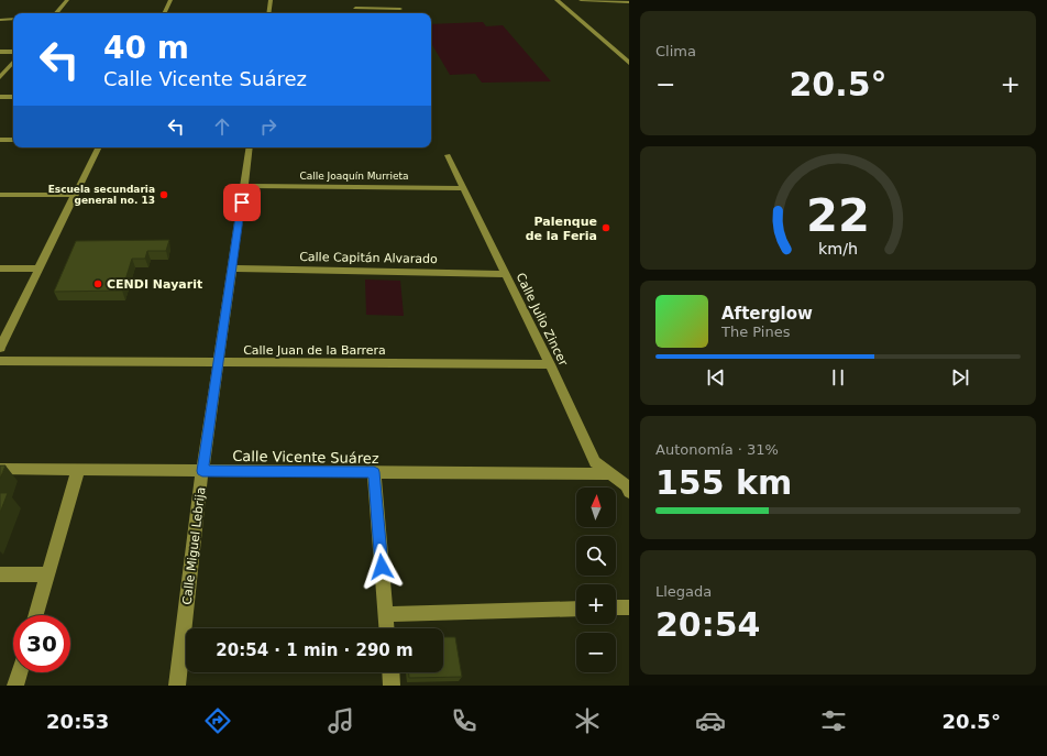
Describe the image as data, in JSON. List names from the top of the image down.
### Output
{
  "streets": {
    "street": [
      "Calle Joaquín Murrieta",
      "Calle Capitán Alvarado",
      "Calle Julio Zincer",
      "Calle Juan de la Barrera",
      "Calle Vicente Suárez",
      "Calle Miguel Lebrija"
    ]
  },
  "crossings": [
    ["Calle Joaquín Murrieta", "Calle Julio Zincer"],
    ["Calle Joaquín Murrieta", "Calle Miguel Lebrija"],
    ["Calle Capitán Alvarado", "Calle Julio Zincer"],
    ["Calle Capitán Alvarado", "Calle Miguel Lebrija"],
    ["Calle Julio Zincer", "Calle Juan de la Barrera"],
    ["Calle Julio Zincer", "Calle Vicente Suárez"],
    ["Calle Juan de la Barrera", "Calle Miguel Lebrija"],
    ["Calle Vicente Suárez", "Calle Miguel Lebrija"]
  ],
  "places": ["Escuela secundaria general no. 13", "Palenque de la Feria", "CENDI Nayarit"],
  "north": "top",
  "page": {
    "tile": [
      "Clima",
      ["Autonomía · 31%", "155 km"],
      ["Llegada", "20:54"]
    ],
    "turn": ["40 m", "Calle Vicente Suárez"],
    "heat": ["−", "20.5°", "+"],
    "song": ["Afterglow", "The Pines"],
    "map_buttons": ["+", "−"],
    "limit": "30",
    "trip": "20:54 · 1 min · 290 m",
    "tabs": ["20:53", "20.5°"],
    "gauge": ["22", "km/h"]
  }
}
